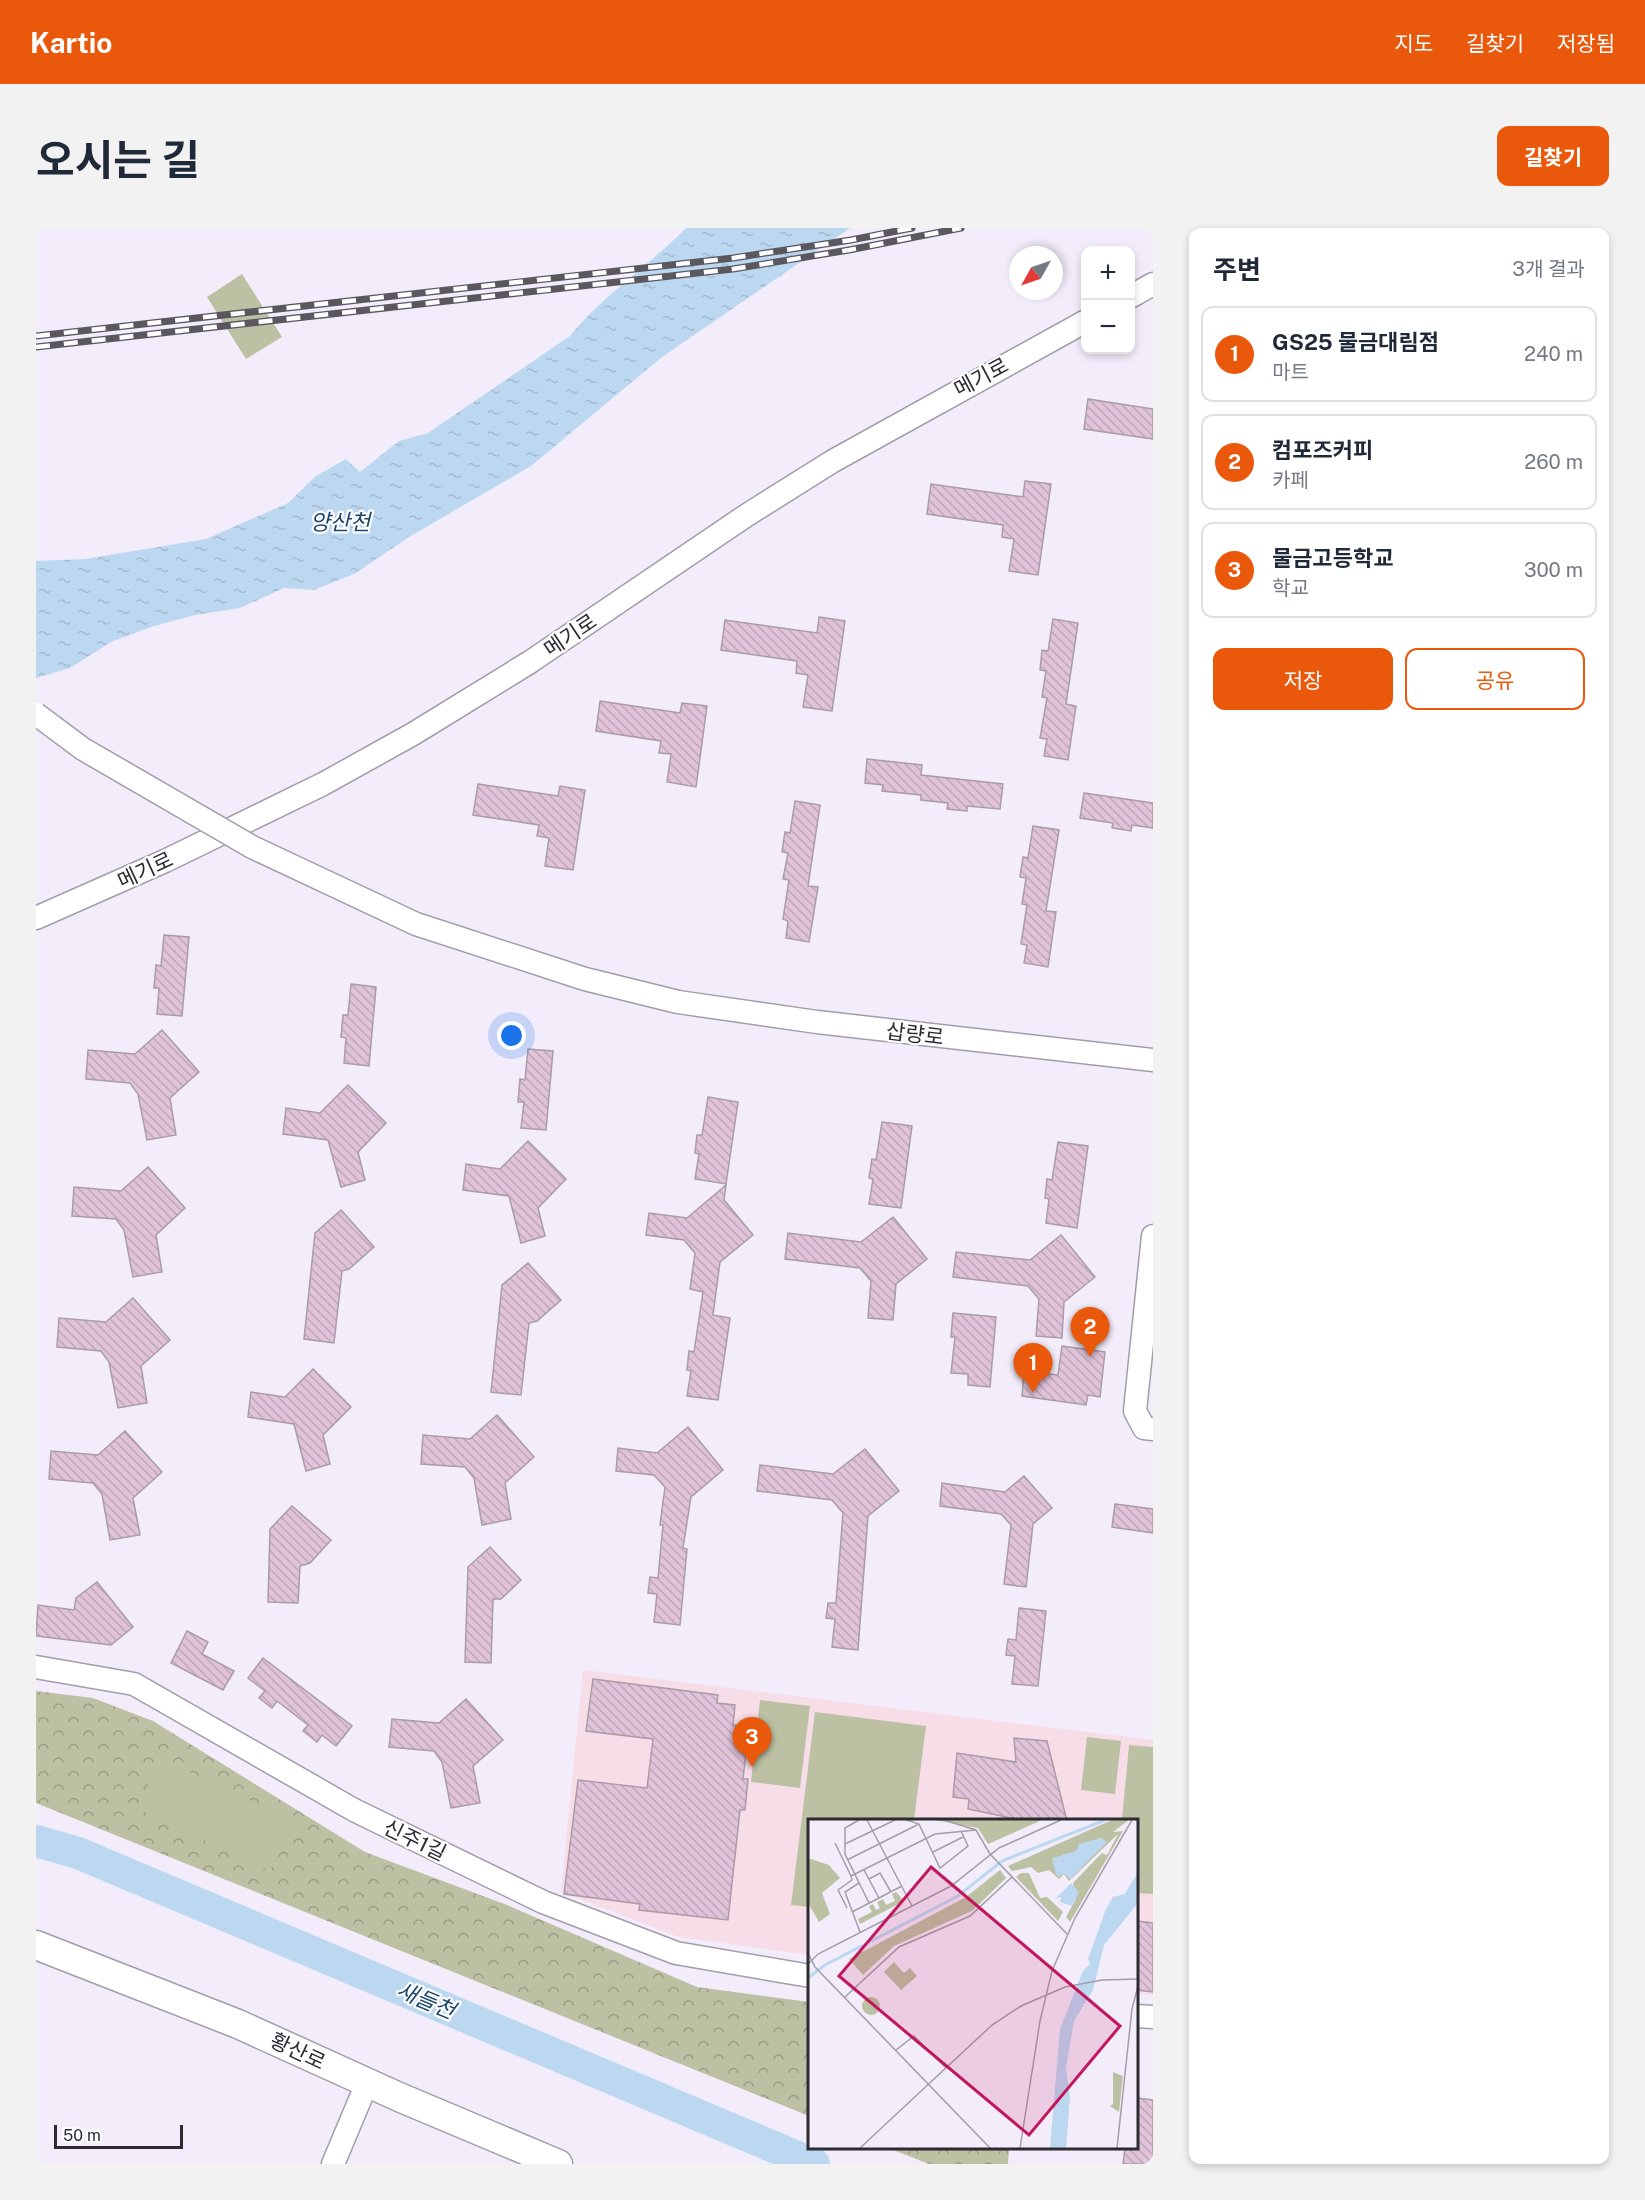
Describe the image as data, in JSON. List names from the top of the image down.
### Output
{
  "streets": {
    "main road": ["황산로"],
    "street": ["메기로", "삽량로", "신주1길"]
  },
  "water": ["양산천", "새들천"],
  "scale_bar": "50 m",
  "north": "bottom left",
  "page": {
    "header": "Kartio",
    "nav": ["지도", "길찾기", "저장됨"],
    "title": "오시는 길",
    "buttons": [
      "길찾기",
      ["저장", "공유"]
    ],
    "heading": ["주변", "3개 결과"],
    "map_buttons": ["+", "−"],
    "list": [
      {
        "mark": "1",
        "name": "GS25 물금대림점",
        "note": "마트",
        "value": "240 m"
      },
      {
        "mark": "2",
        "name": "컴포즈커피",
        "note": "카페",
        "value": "260 m"
      },
      {
        "mark": "3",
        "name": "물금고등학교",
        "note": "학교",
        "value": "300 m"
      }
    ],
    "pins": ["2", "1", "3"],
    "scale": "50 m"
  }
}
